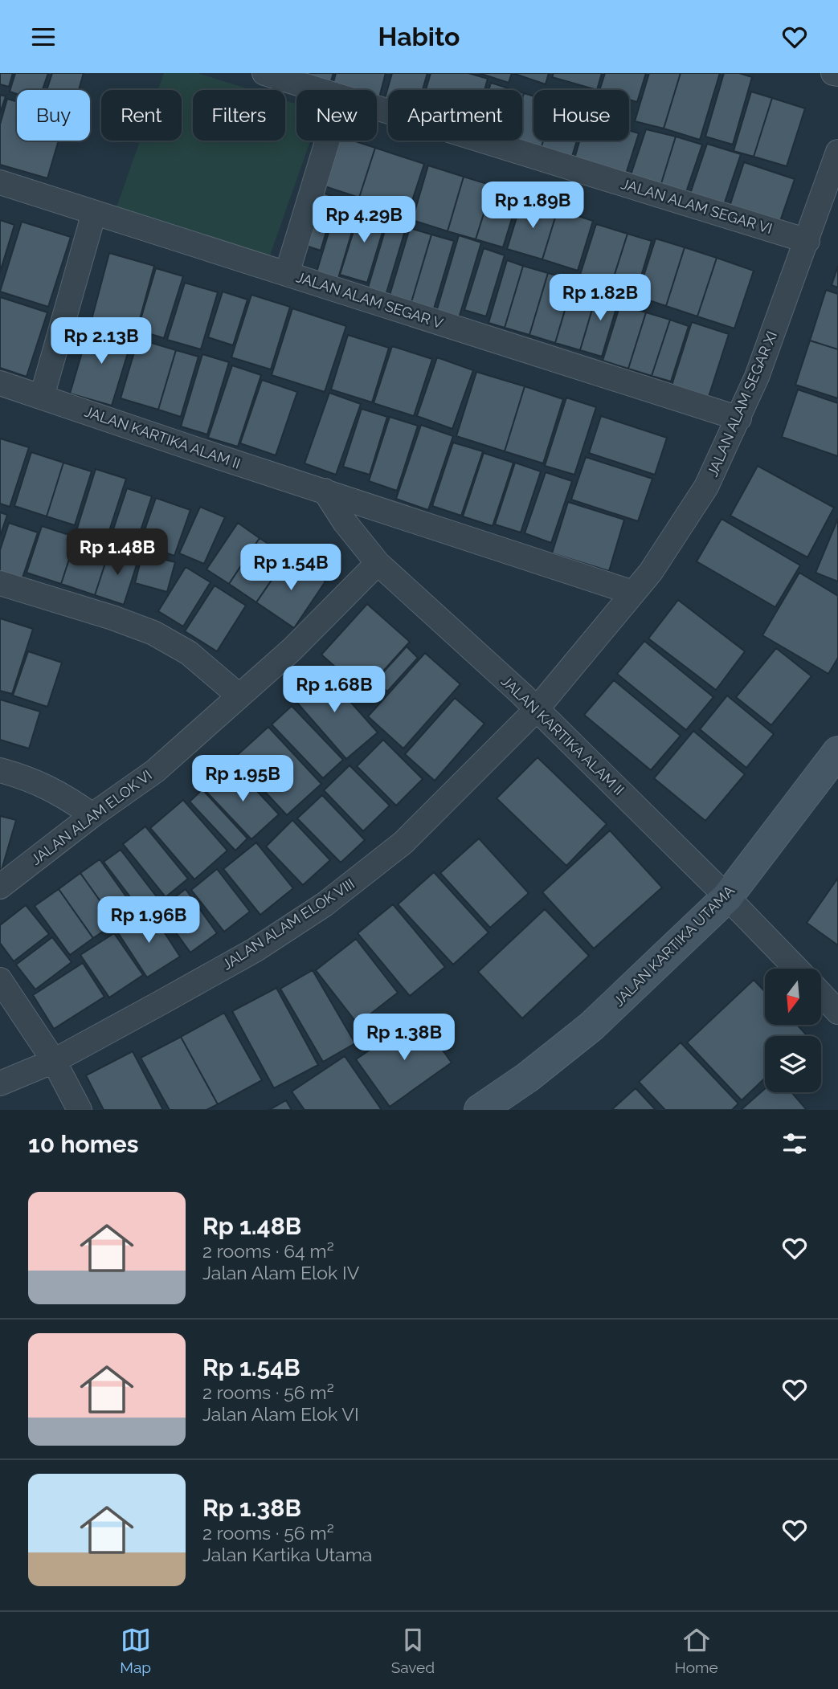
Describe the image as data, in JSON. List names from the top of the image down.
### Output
{
  "streets": {
    "main road": ["JALAN KARTIKA UTAMA"],
    "street": [
      "JALAN ALAM SEGAR VI",
      "JALAN ALAM SEGAR V",
      "JALAN ALAM SEGAR XI",
      "JALAN KARTIKA ALAM II",
      "JALAN ALAM ELOK VI",
      "JALAN ALAM ELOK VIII"
    ]
  },
  "crossings": [
    ["JALAN ALAM SEGAR VI", "JALAN ALAM SEGAR XI"],
    ["JALAN ALAM SEGAR V", "JALAN ALAM SEGAR XI"],
    ["JALAN ALAM SEGAR XI", "JALAN KARTIKA ALAM II"],
    ["JALAN ALAM SEGAR XI", "JALAN ALAM ELOK VIII"],
    ["JALAN KARTIKA ALAM II", "JALAN ALAM ELOK VI"],
    ["JALAN KARTIKA ALAM II", "JALAN ALAM ELOK VIII"],
    ["JALAN KARTIKA ALAM II", "JALAN KARTIKA UTAMA"]
  ],
  "north": "bottom",
  "page": {
    "header": "Habito",
    "chip": [
      "Buy",
      "Rent",
      "Filters",
      "New",
      "Apartment",
      "House"
    ],
    "price": [
      "Rp 1.89B",
      "Rp 4.29B",
      "Rp 1.82B",
      "Rp 2.13B",
      "Rp 1.48B",
      "Rp 1.54B",
      "Rp 1.68B",
      "Rp 1.95B",
      "Rp 1.96B",
      "Rp 1.38B"
    ],
    "heading": "10 homes",
    "list": [
      {
        "name": "Rp 1.48B",
        "note": "2 rooms · 64 m² · Jalan Alam Elok IV"
      },
      {
        "name": "Rp 1.54B",
        "note": "2 rooms · 56 m² · Jalan Alam Elok VI"
      },
      {
        "name": "Rp 1.38B",
        "note": "2 rooms · 56 m² · Jalan Kartika Utama"
      }
    ],
    "tabs": ["Map", "Saved", "Home"]
  }
}
